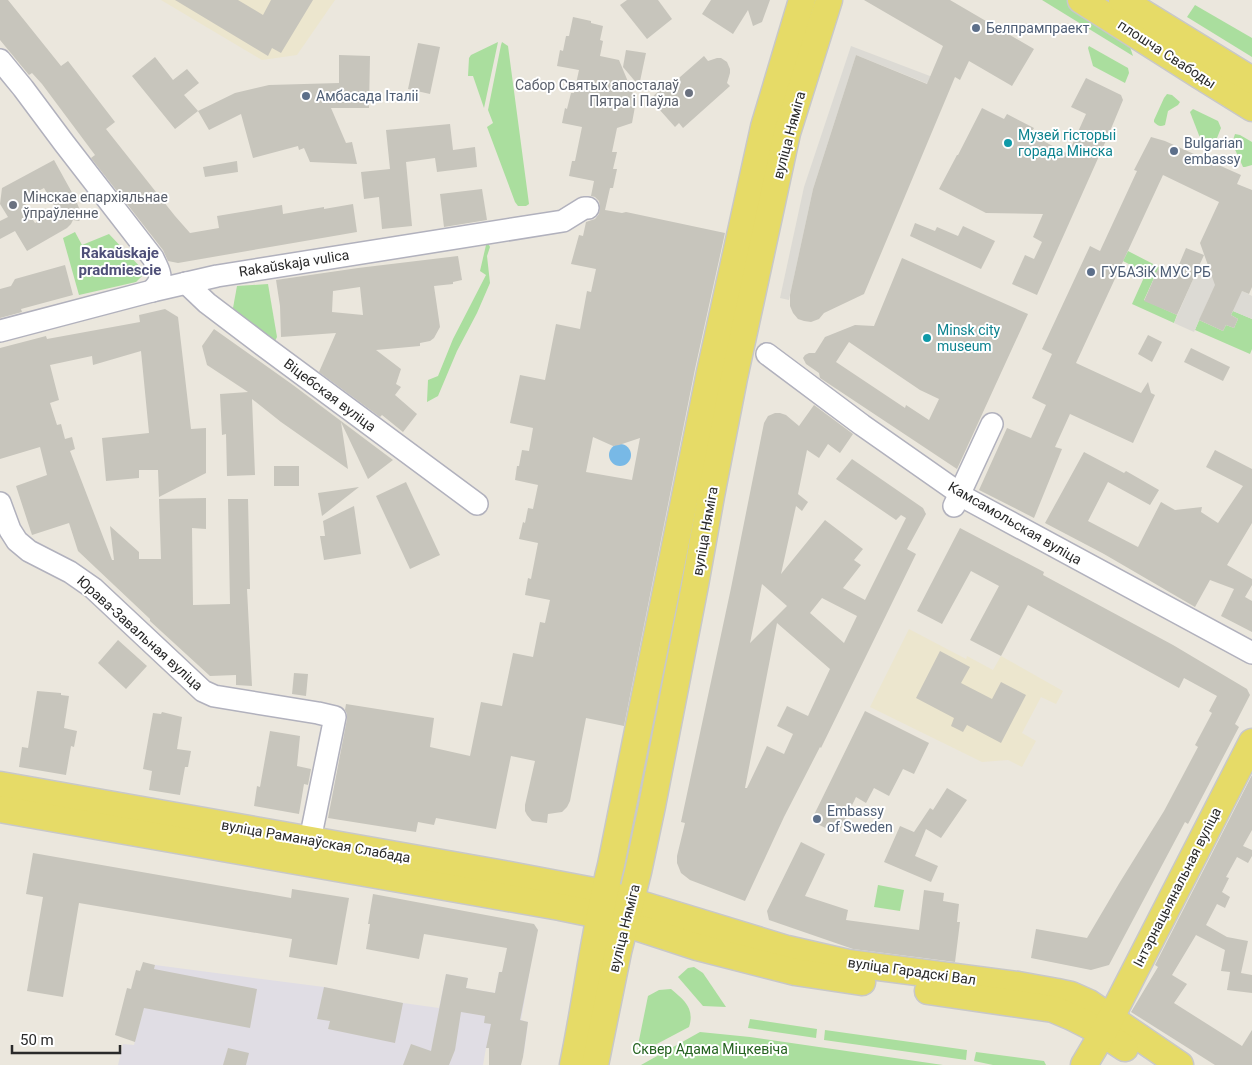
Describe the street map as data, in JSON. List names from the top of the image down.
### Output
{
  "streets": {
    "main road": [
      "плошча Свабоды",
      "вуліца Няміга",
      "вуліца Раманаўская Слабада",
      "Інтэрнацыянальная вуліца",
      "вуліца Гарадскі Вал"
    ],
    "street": [
      "Rakaŭskaja vulica",
      "Віцебская вуліца",
      "Камсамольская вуліца",
      "Юрава-Завальная вуліца"
    ]
  },
  "crossings": [
    ["вуліца Няміга", "вуліца Раманаўская Слабада"],
    ["вуліца Няміга", "вуліца Гарадскі Вал"],
    ["Rakaŭskaja vulica", "Віцебская вуліца"],
    ["Юрава-Завальная вуліца", "вуліца Раманаўская Слабада"],
    ["вуліца Раманаўская Слабада", "вуліца Гарадскі Вал"],
    ["Інтэрнацыянальная вуліца", "вуліца Гарадскі Вал"]
  ],
  "districts": ["Rakaŭskaje pradmiescie"],
  "parks": ["Сквер Адама Міцкевіча"],
  "places": [
    "Белпрампраект",
    "Сабор Святых апосталаў Пятра і Паўла",
    "Амбасада Італіі",
    "Музей гісторыі горада Мінска",
    "Bulgarian embassy",
    "Мінскае епархіяльнае ўпраўленне",
    "ГУБАЗіК МУС РБ",
    "Minsk city museum",
    "Embassy of Sweden"
  ],
  "scale_bar": "50 m"
}
